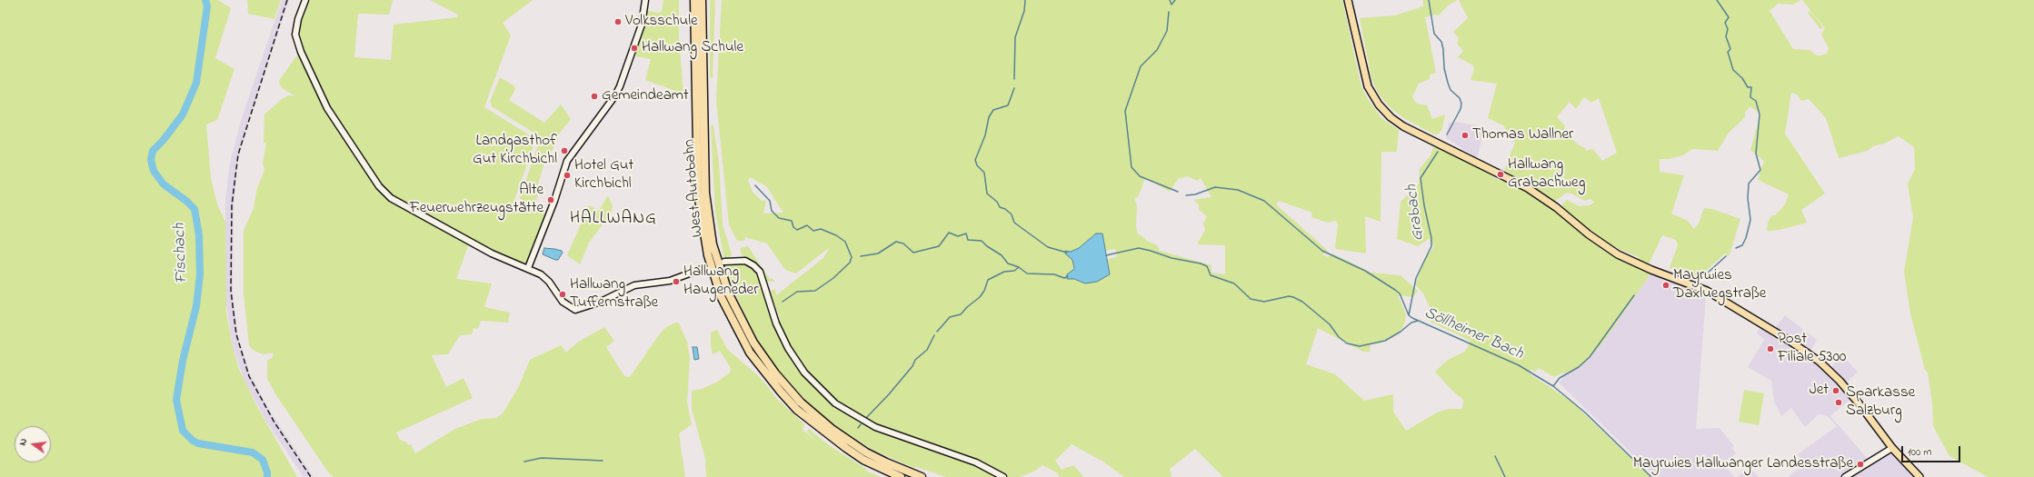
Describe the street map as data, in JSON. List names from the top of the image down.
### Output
{
  "streets": {
    "highway": ["West Autobahn"]
  },
  "districts": ["HALLWANG"],
  "water": ["Grabach", "Fischach", "Söllheimer Bach"],
  "places": [
    "Volksschule",
    "Hallwang Schule",
    "Gemeindeamt",
    "Thomas Wallner",
    "Landgasthof Gut Kirchbichl",
    "Hallwang Grabachweg",
    "Hotel Gut Kirchbichl",
    "Alte Feuerwehrzeugstätte",
    "Hallwang Haugeneder",
    "Mayrwies Daxluegstraße",
    "Hallwang Tuffernstraße",
    "Post Filiale 5300",
    "Jet",
    "Sparkasse Salzburg",
    "Mayrwies Hallwanger Landesstraße"
  ],
  "scale_bar": "100 m",
  "north": "left"
}
